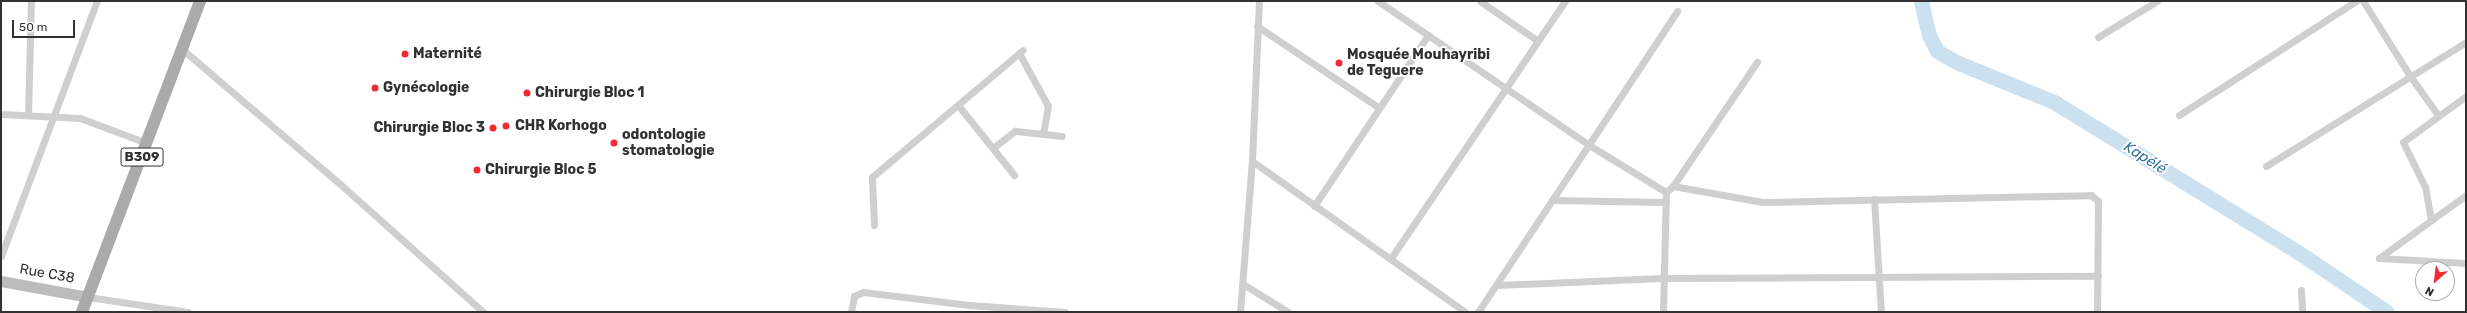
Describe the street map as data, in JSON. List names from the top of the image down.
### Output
{
  "streets": {
    "main road": ["B309"],
    "street": ["Rue C38"]
  },
  "crossings": [
    ["B309", "Rue C38"]
  ],
  "water": ["Kapélé"],
  "places": [
    "Maternité",
    "Mosquée Mouhayribi de Teguere",
    "Gynécologie",
    "Chirurgie Bloc 1",
    "CHR Korhogo",
    "Chirurgie Bloc 3",
    "odontologie stomatologie",
    "Chirurgie Bloc 5"
  ],
  "scale_bar": "50 m",
  "north": "bottom left"
}
